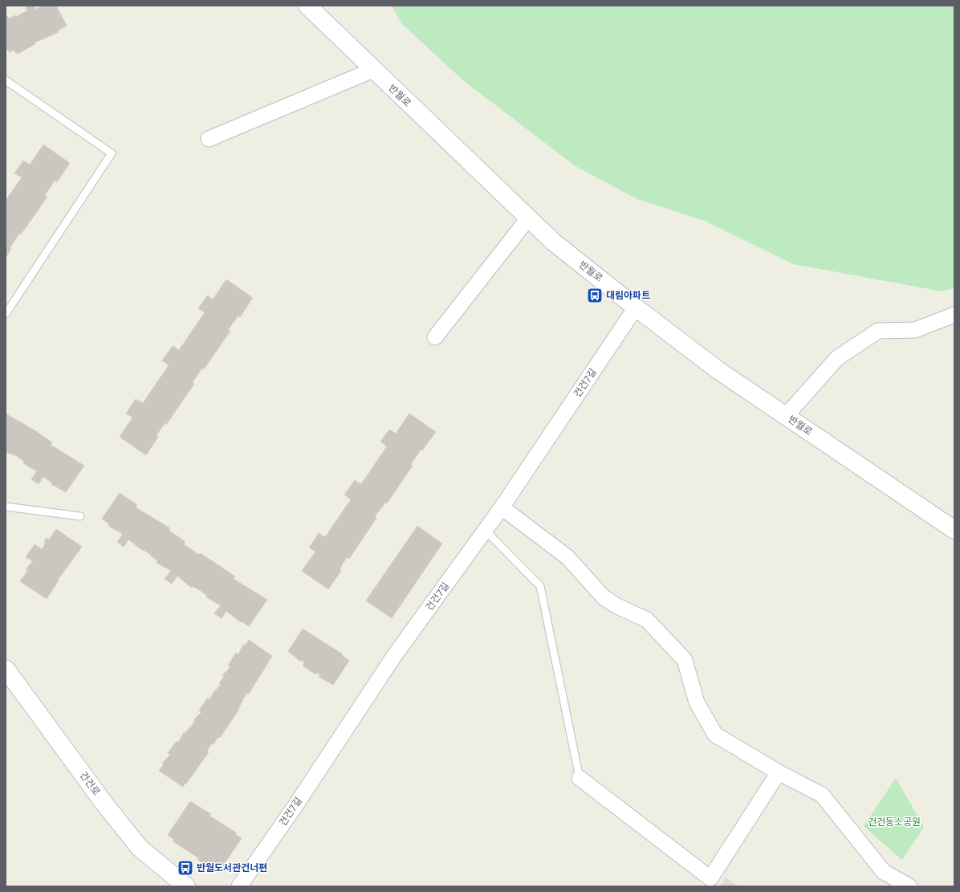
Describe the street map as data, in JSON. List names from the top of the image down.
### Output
{
  "streets": {
    "main road": ["반월로", "건건로"],
    "street": ["건건7길"]
  },
  "crossings": [
    ["반월로", "건건7길"]
  ],
  "parks": ["건건동소공원"],
  "places": {
    "bus stop": ["대림아파트", "반월도서관건너편"]
  }
}
